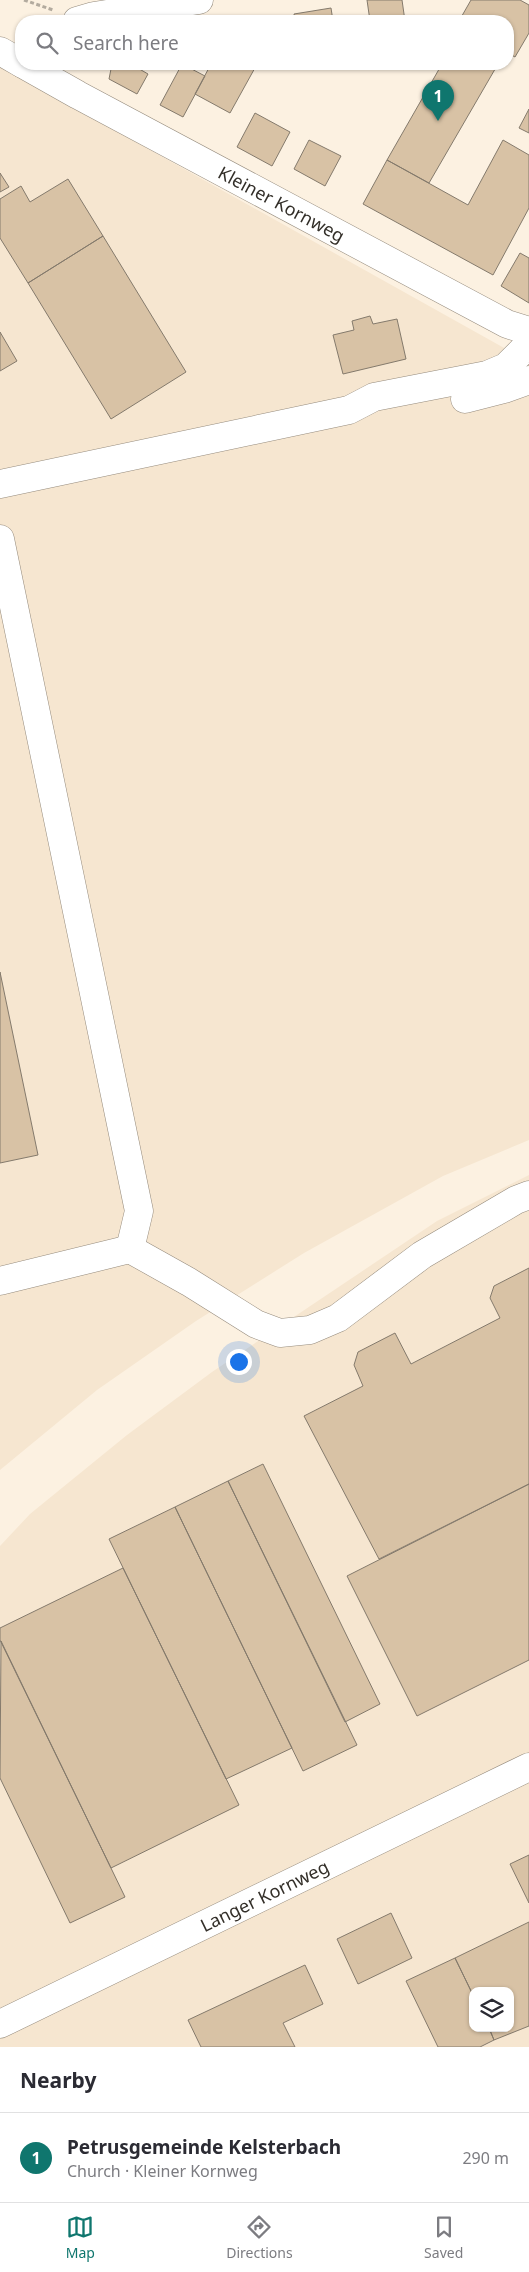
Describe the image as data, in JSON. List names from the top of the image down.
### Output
{
  "streets": {
    "street": ["Kleiner Kornweg", "Langer Kornweg"]
  },
  "page": {
    "search": "Search here",
    "pins": "1",
    "heading": "Nearby",
    "list": [
      {
        "mark": "1",
        "name": "Petrusgemeinde Kelsterbach",
        "note": "Church · Kleiner Kornweg",
        "value": "290 m"
      }
    ],
    "nav": ["Map", "Directions", "Saved"]
  }
}
